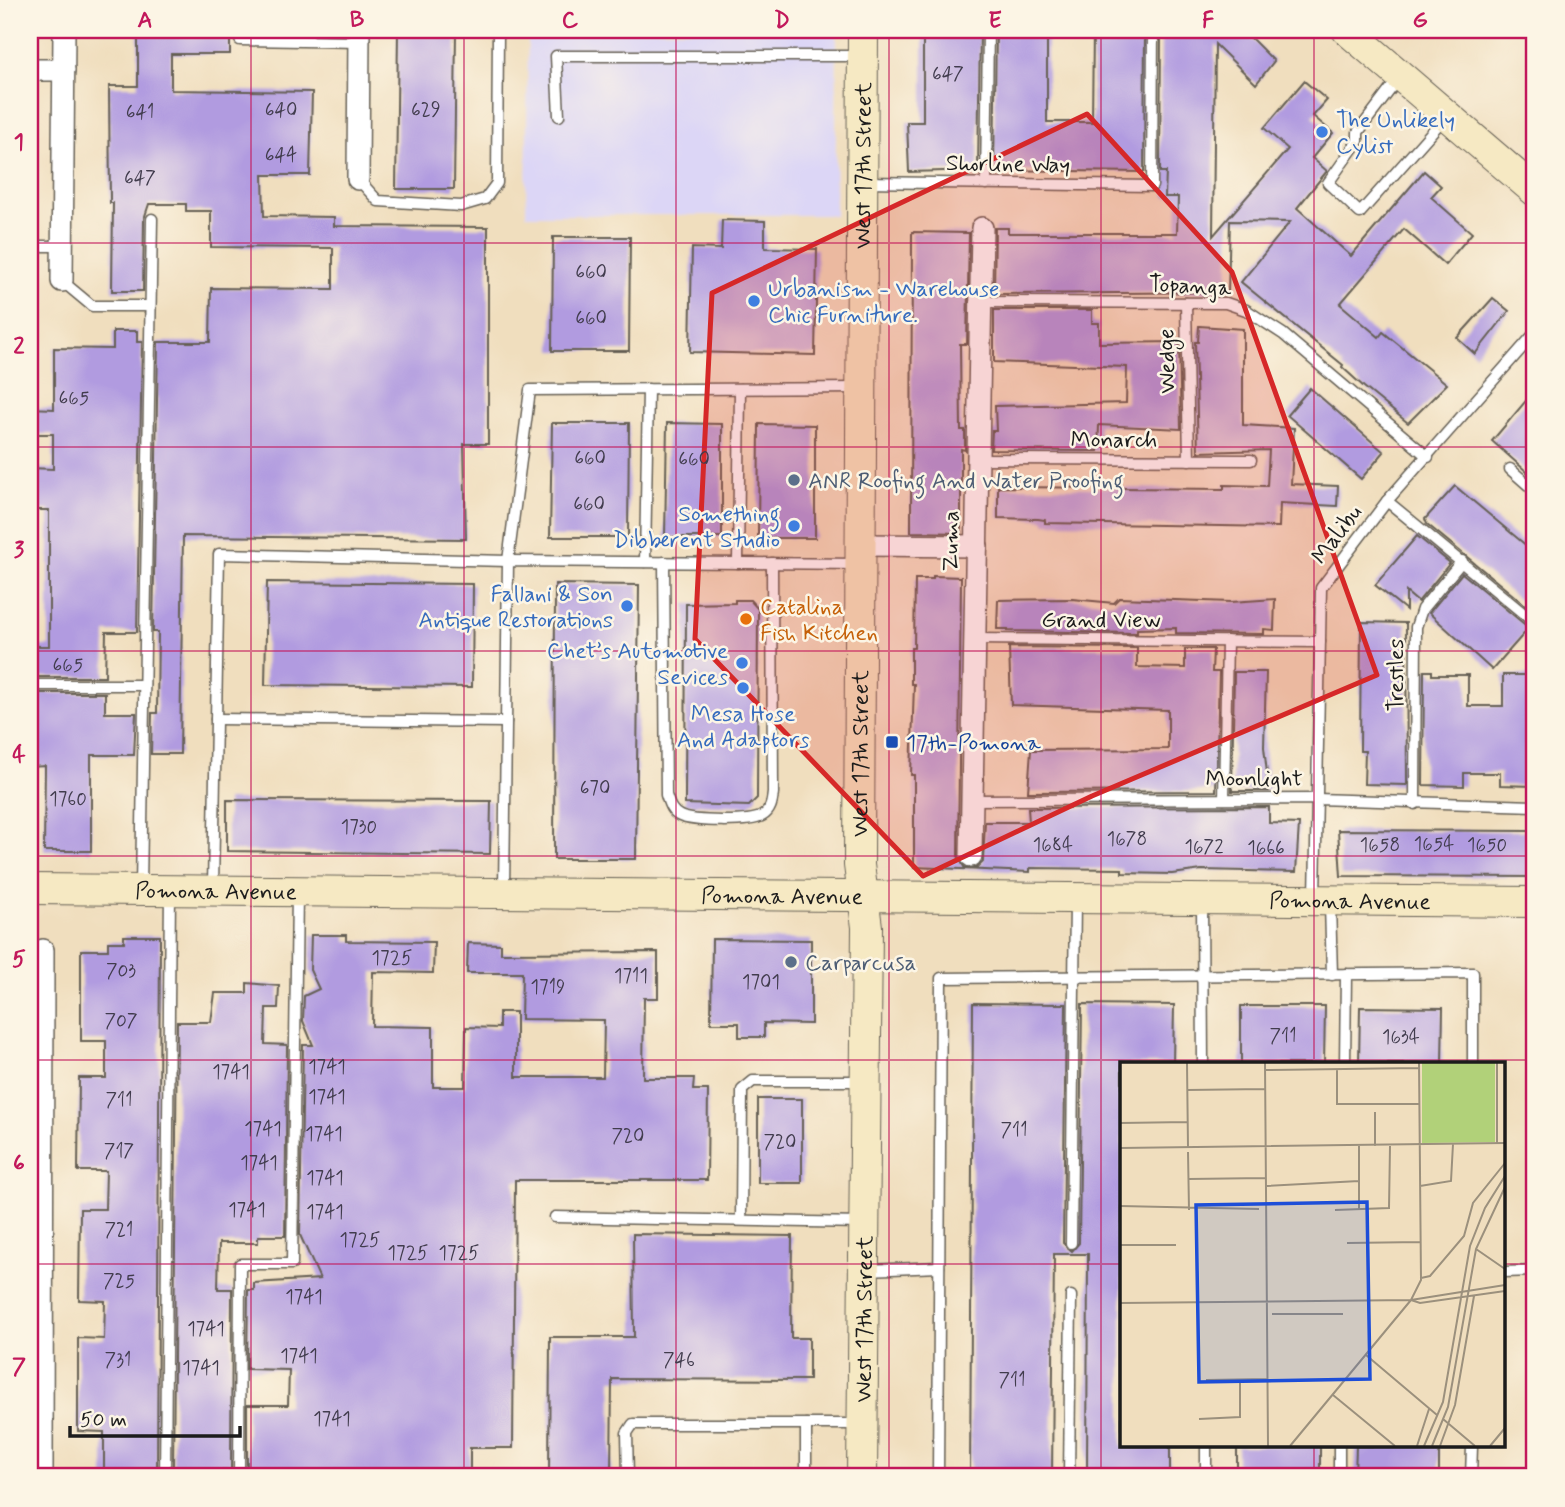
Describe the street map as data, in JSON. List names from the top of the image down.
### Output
{
  "streets": {
    "street": ["West 17th Street", "Zuma", "Pomona Avenue"],
    "lane": [
      "Shorline Way",
      "Topanga",
      "Wedge",
      "Monarch",
      "Malibu",
      "Grand View",
      "Trestles",
      "Moonlight"
    ]
  },
  "crossings": [
    ["Shorline Way", "West 17th Street"],
    ["West 17th Street", "Pomona Avenue"],
    ["Topanga", "Wedge"],
    ["Topanga", "Malibu"],
    ["Topanga", "Zuma"],
    ["Wedge", "Monarch"],
    ["Monarch", "Zuma"],
    ["Malibu", "Grand View"],
    ["Malibu", "Moonlight"],
    ["Malibu", "Pomona Avenue"],
    ["Zuma", "Grand View"],
    ["Zuma", "Moonlight"],
    ["Trestles", "Moonlight"]
  ],
  "places": {
    "other": [
      "The Unlikely Cylist",
      "Urbanism - Warehouse Chic Furniture.",
      "ANR Roofing And Water Proofing",
      "Something Dibberent Studio",
      "Fallani & Son Antique Restorations",
      "Catalina Fish Kitchen",
      "Chet’s Automotive Sevices",
      "Mesa Hose And Adaptors",
      "Carparcusa"
    ],
    "transit": ["17th-Pomona"]
  },
  "house_numbers": [
    "647",
    "640",
    "629",
    "641",
    "644",
    "647",
    "660",
    "660",
    "665",
    "660",
    "660",
    "660",
    "665",
    "670",
    "1760",
    "1730",
    "1678",
    "1654",
    "1684",
    "1658",
    "1650",
    "1672",
    "1666",
    "1725",
    "703",
    "1711",
    "1701",
    "1719",
    "707",
    "711",
    "1634",
    "1741",
    "1741",
    "1741",
    "711",
    "1741",
    "711",
    "1741",
    "720",
    "720",
    "717",
    "1741",
    "1741",
    "1741",
    "1741",
    "721",
    "1725",
    "1725",
    "1725",
    "725",
    "1741",
    "1741",
    "1741",
    "731",
    "746",
    "1741",
    "711",
    "1741"
  ],
  "scale_bar": "50 m",
  "grid": {
    "columns": [
      "A",
      "B",
      "C",
      "D",
      "E",
      "F",
      "G"
    ],
    "rows": [
      "1",
      "2",
      "3",
      "4",
      "5",
      "6",
      "7"
    ]
  }
}
